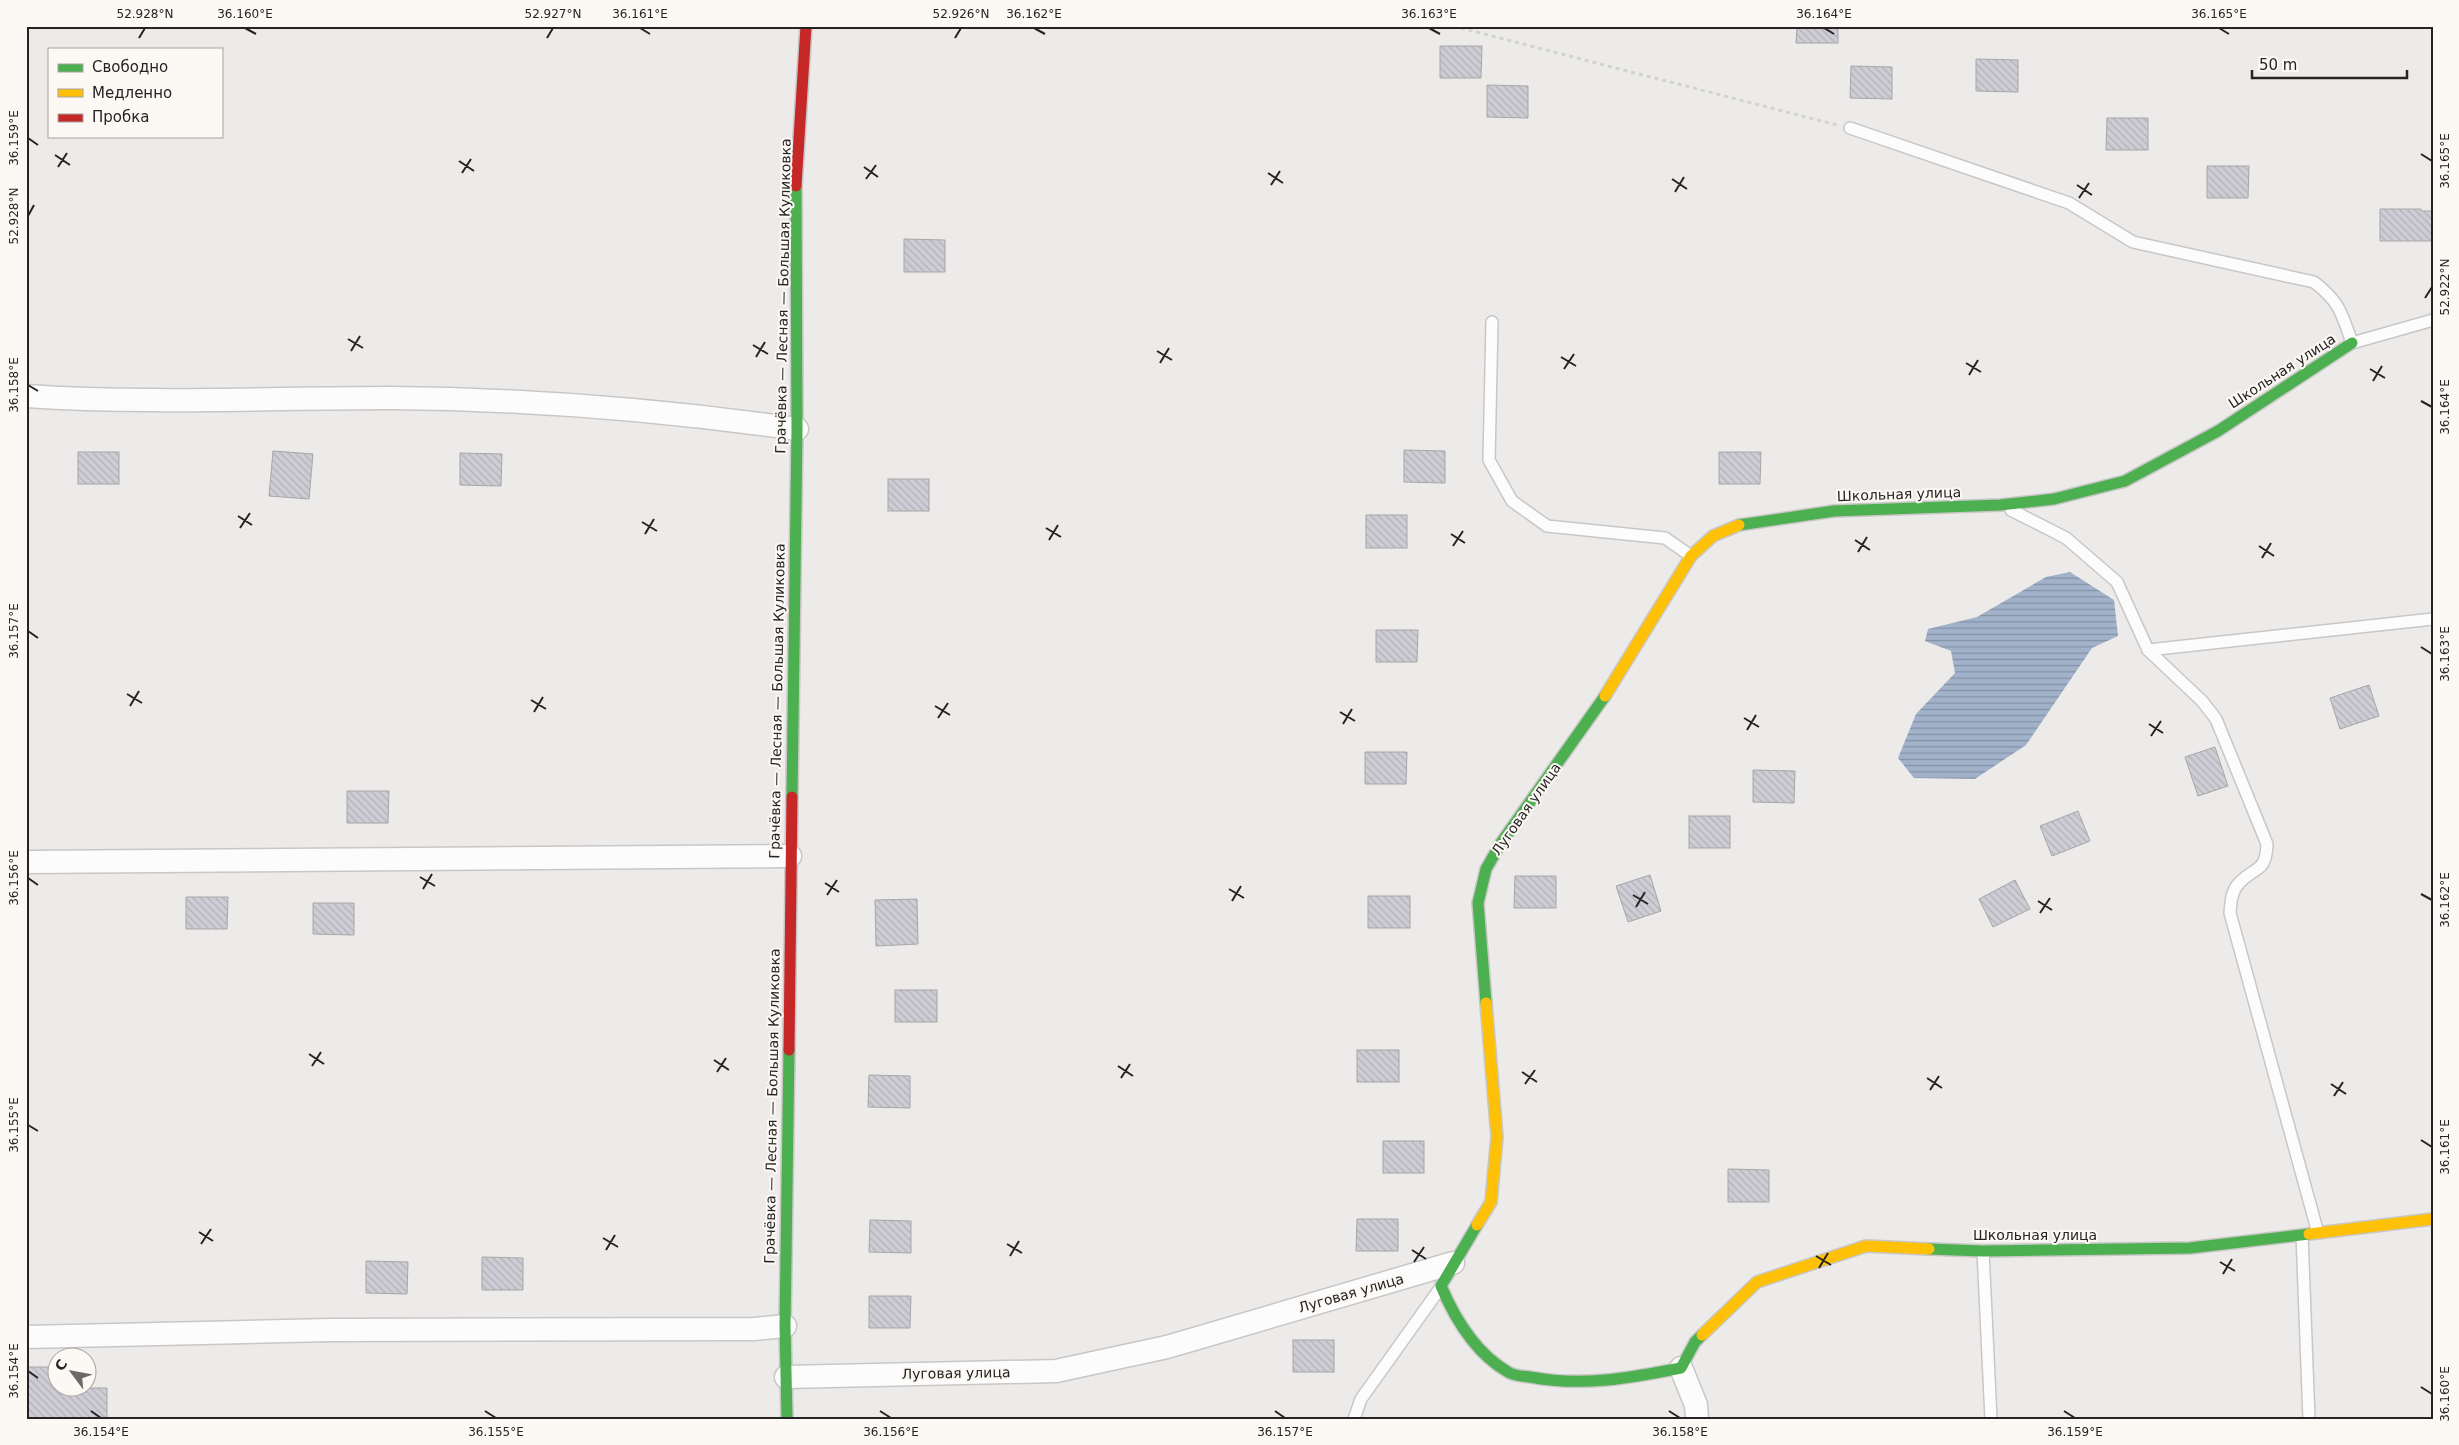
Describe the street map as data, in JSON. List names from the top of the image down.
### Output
{
  "streets": {
    "street": ["Грачёвка — Лесная — Большая Куликовка", "Школьная улица", "Луговая улица"]
  },
  "crossings": [
    ["Грачёвка — Лесная — Большая Куликовка", "Луговая улица"],
    ["Школьная улица", "Луговая улица"]
  ],
  "legend": ["Свободно", "Медленно", "Пробка"],
  "scale_bar": "50 m",
  "north": "top left",
  "coordinates": [
    "52.928°N",
    "36.160°E",
    "52.927°N",
    "36.161°E",
    "52.926°N",
    "36.162°E",
    "36.163°E",
    "36.164°E",
    "36.165°E",
    "36.159°E",
    "52.922°N",
    "36.158°E",
    "36.157°E",
    "36.156°E",
    "36.155°E",
    "36.154°E"
  ]
}
